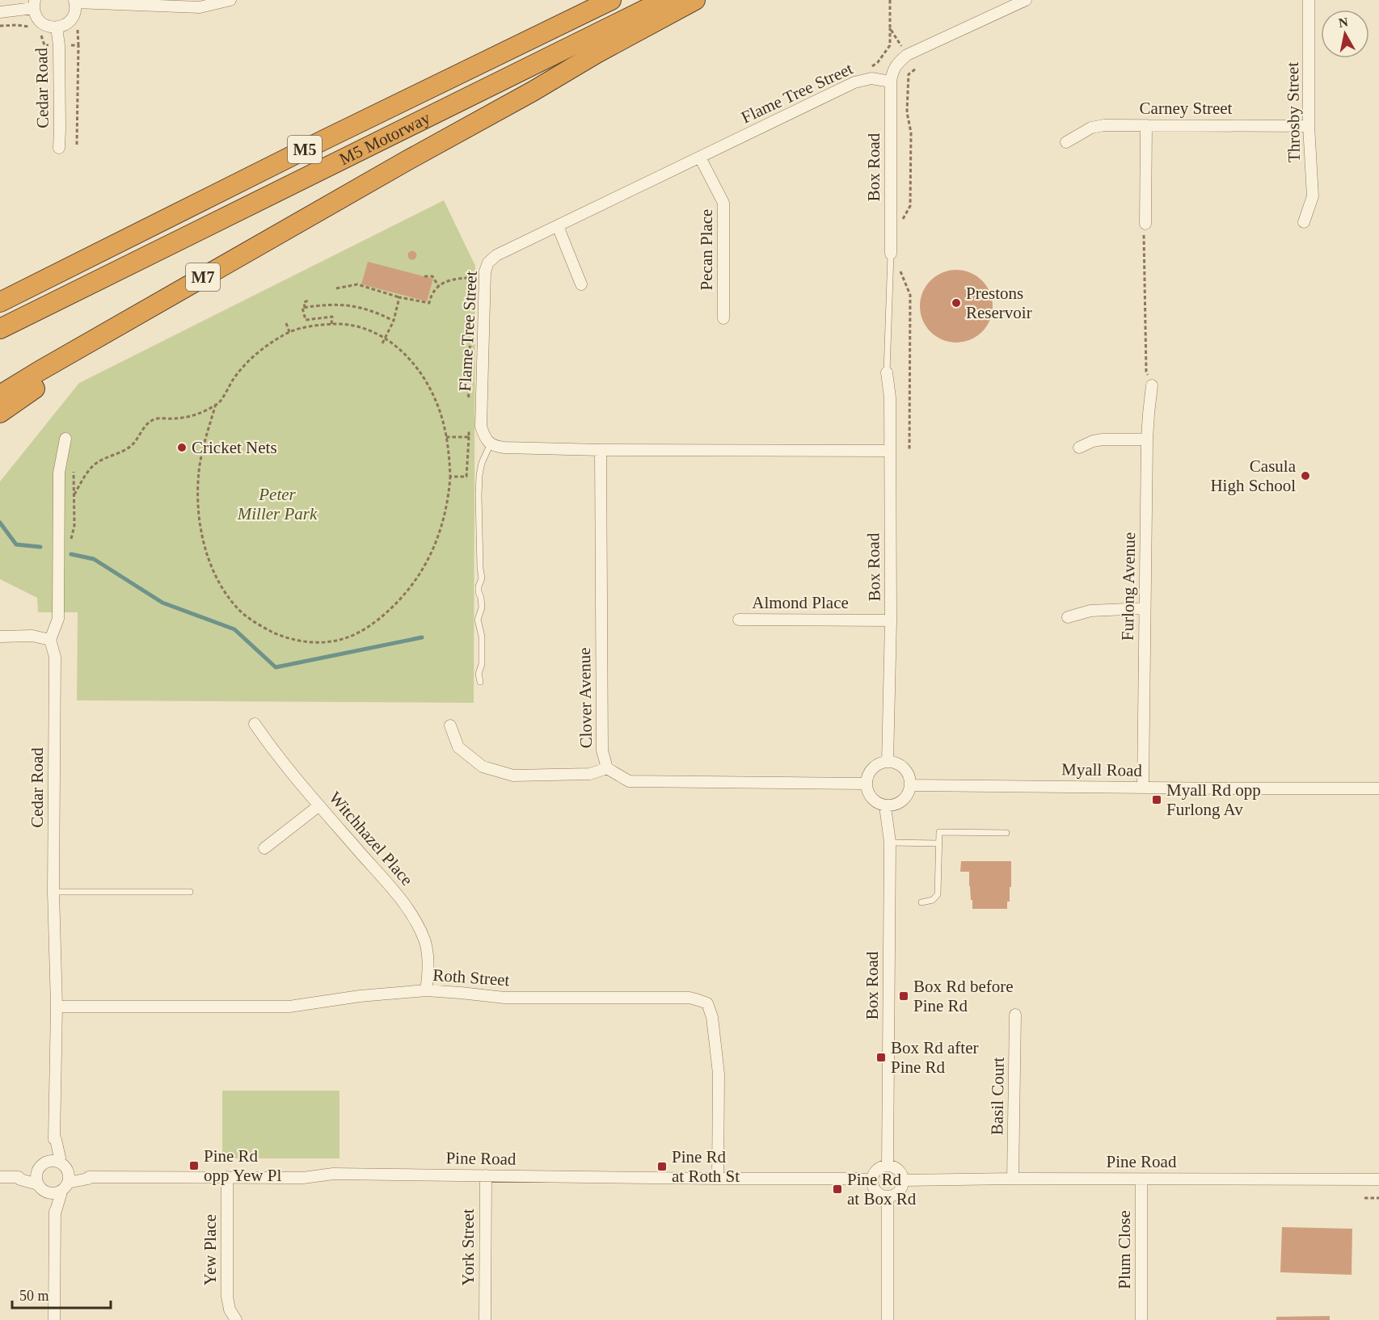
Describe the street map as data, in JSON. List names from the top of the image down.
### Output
{
  "streets": {
    "highway": ["M5 Motorway", "M5", "M7"],
    "street": [
      "Cedar Road",
      "Flame Tree Street",
      "Carney Street",
      "Throsby Street",
      "Box Road",
      "Pecan Place",
      "Furlong Avenue",
      "Almond Place",
      "Clover Avenue",
      "Myall Road",
      "Witchhazel Place",
      "Roth Street",
      "Basil Court",
      "Pine Road",
      "York Street",
      "Yew Place",
      "Plum Close"
    ]
  },
  "crossings": [
    ["Cedar Road", "Roth Street"],
    ["Cedar Road", "Pine Road"],
    ["Flame Tree Street", "Box Road"],
    ["Flame Tree Street", "Pecan Place"],
    ["Carney Street", "Throsby Street"],
    ["Box Road", "Almond Place"],
    ["Box Road", "Clover Avenue"],
    ["Box Road", "Myall Road"],
    ["Box Road", "Pine Road"],
    ["Furlong Avenue", "Myall Road"],
    ["Clover Avenue", "Myall Road"],
    ["Witchhazel Place", "Roth Street"],
    ["Roth Street", "Pine Road"],
    ["Basil Court", "Pine Road"],
    ["Pine Road", "York Street"],
    ["Pine Road", "Yew Place"],
    ["Pine Road", "Plum Close"]
  ],
  "parks": ["Peter Miller Park"],
  "places": {
    "other": ["Prestons Reservoir", "Cricket Nets", "Casula High School"],
    "transit": [
      "Myall Rd opp Furlong Av",
      "Box Rd before Pine Rd",
      "Box Rd after Pine Rd",
      "Pine Rd opp Yew Pl",
      "Pine Rd at Roth St",
      "Pine Rd at Box Rd"
    ]
  },
  "scale_bar": "50 m",
  "north": "top"
}
